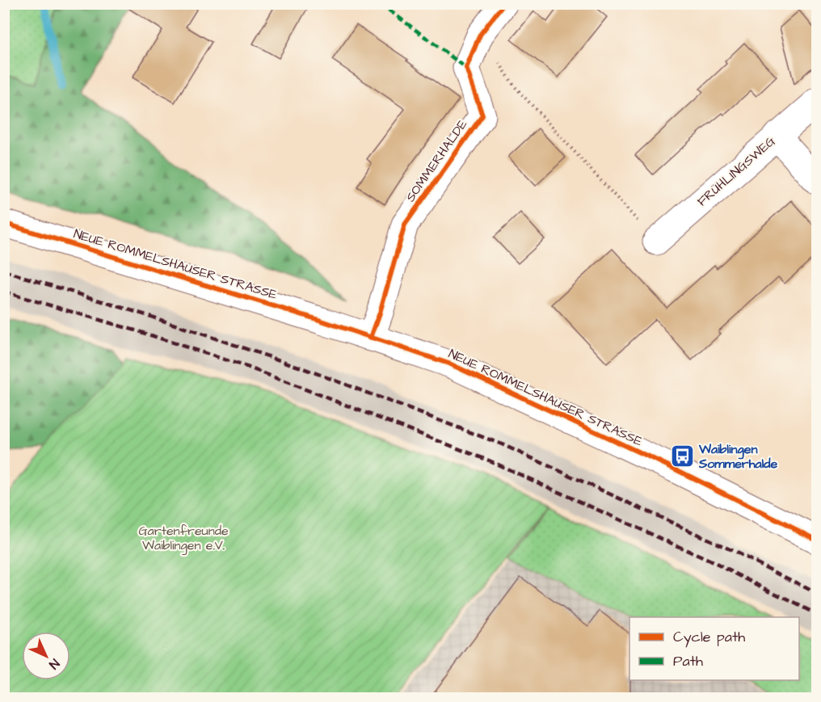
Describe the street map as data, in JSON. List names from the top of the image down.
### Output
{
  "streets": {
    "street": ["SOMMERHALDE", "FRÜHLINGSWEG", "NEUE ROMMELSHAUSER STRASSE"]
  },
  "crossings": [
    ["SOMMERHALDE", "NEUE ROMMELSHAUSER STRASSE"]
  ],
  "parks": ["Gartenfreunde Waiblingen e.V."],
  "places": {
    "bus stop": ["Waiblingen Sommerhalde"]
  },
  "legend": ["Cycle path", "Path"],
  "north": "bottom right"
}
